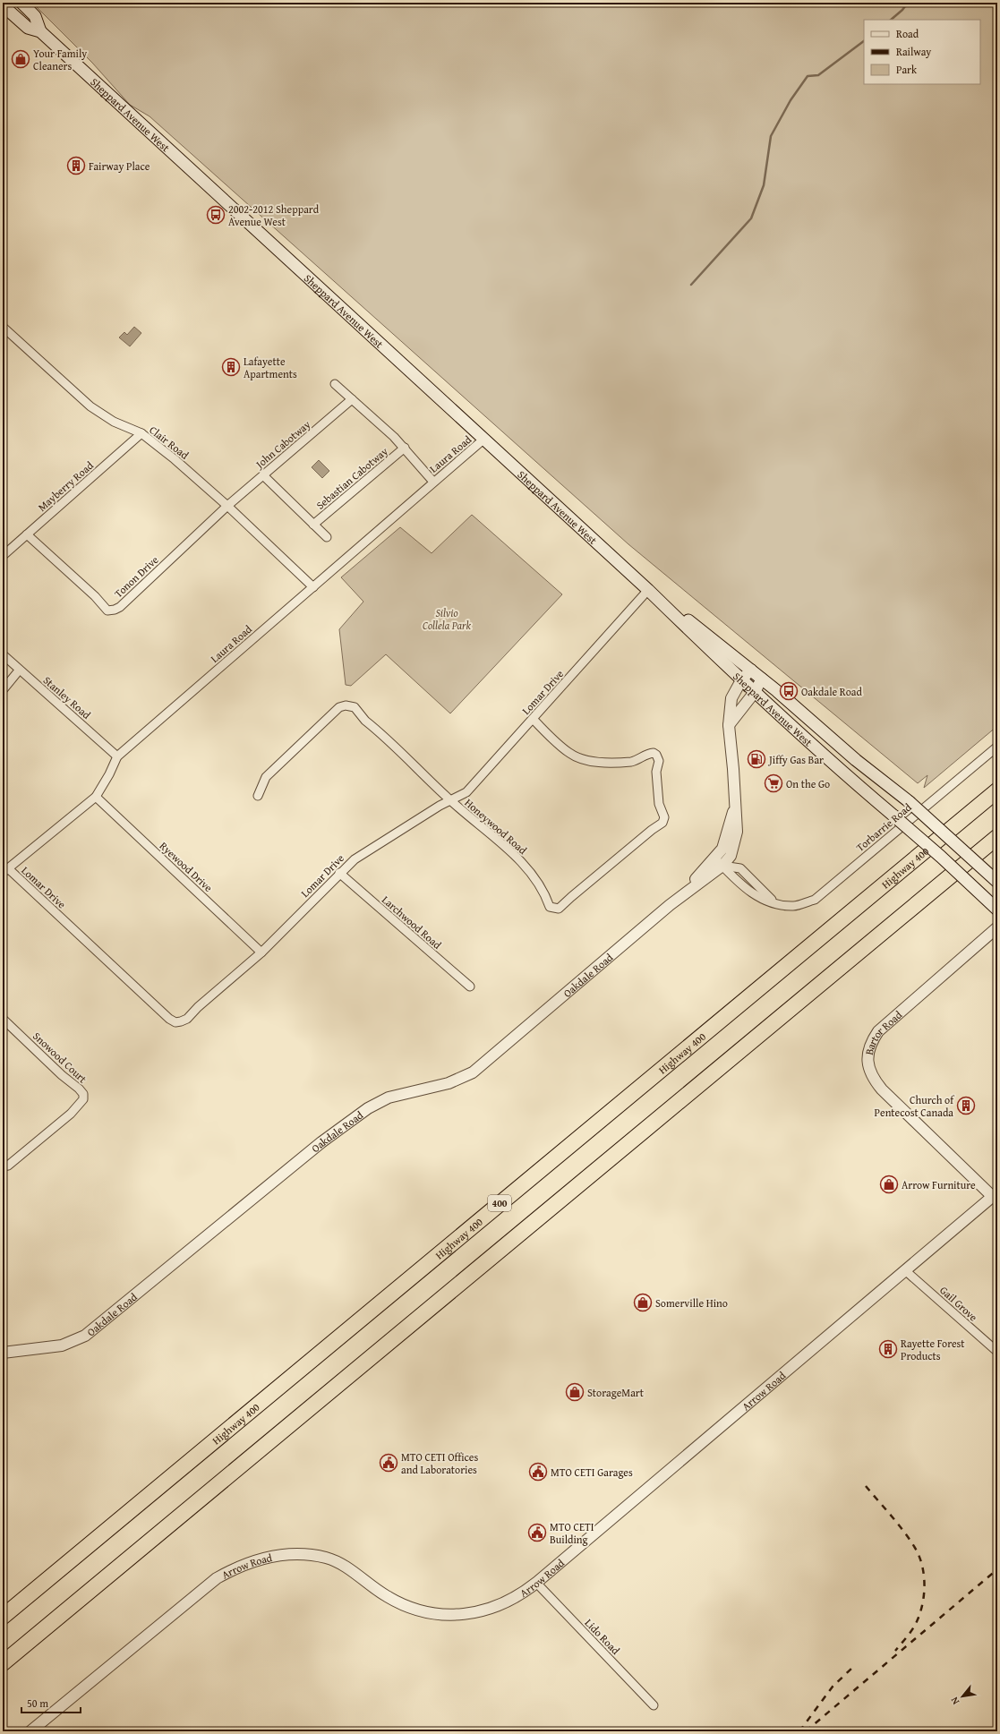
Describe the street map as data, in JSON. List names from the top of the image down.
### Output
{
  "streets": {
    "highway": ["Highway 400", "400"],
    "main road": ["Sheppard Avenue West"],
    "street": [
      "Clair Road",
      "John Cabotway",
      "Laura Road",
      "Sebastian Cabotway",
      "Mayberry Road",
      "Tonon Drive",
      "Lomar Drive",
      "Stanley Road",
      "Honeywood Road",
      "Torbarrie Road",
      "Ryewood Drive",
      "Larchwood Road",
      "Oakdale Road",
      "Bartor Road",
      "Snowood Court",
      "Gail Grove",
      "Arrow Road",
      "Lido Road"
    ]
  },
  "crossings": [
    ["Sheppard Avenue West", "Laura Road"],
    ["Sheppard Avenue West", "Lomar Drive"],
    ["Sheppard Avenue West", "Oakdale Road"],
    ["Clair Road", "John Cabotway"],
    ["Clair Road", "Laura Road"],
    ["Clair Road", "Mayberry Road"],
    ["Clair Road", "Tonon Drive"],
    ["John Cabotway", "Sebastian Cabotway"],
    ["John Cabotway", "Tonon Drive"],
    ["Laura Road", "Lomar Drive"],
    ["Laura Road", "Stanley Road"],
    ["Laura Road", "Ryewood Drive"],
    ["Mayberry Road", "Tonon Drive"],
    ["Lomar Drive", "Honeywood Road"],
    ["Lomar Drive", "Ryewood Drive"],
    ["Lomar Drive", "Larchwood Road"],
    ["Torbarrie Road", "Oakdale Road"],
    ["Bartor Road", "Arrow Road"],
    ["Gail Grove", "Arrow Road"],
    ["Arrow Road", "Lido Road"]
  ],
  "parks": ["Silvio Collela Park"],
  "places": {
    "shop": [
      "Your Family Cleaners",
      "Arrow Furniture",
      "Somerville Hino",
      "StorageMart"
    ],
    "building": [
      "Fairway Place",
      "Lafayette Apartments",
      "Church of Pentecost Canada",
      "Rayette Forest Products"
    ],
    "bus stop": ["2002-2012 Sheppard Avenue West", "Oakdale Road"],
    "fuel station": ["Jiffy Gas Bar"],
    "supermarket": ["On the Go"],
    "public building": ["MTO CETI Offices and Laboratories", "MTO CETI Garages", "MTO CETI Building"]
  },
  "legend": ["Road", "Railway", "Park"],
  "scale_bar": "50 m",
  "north": "bottom left"
}
